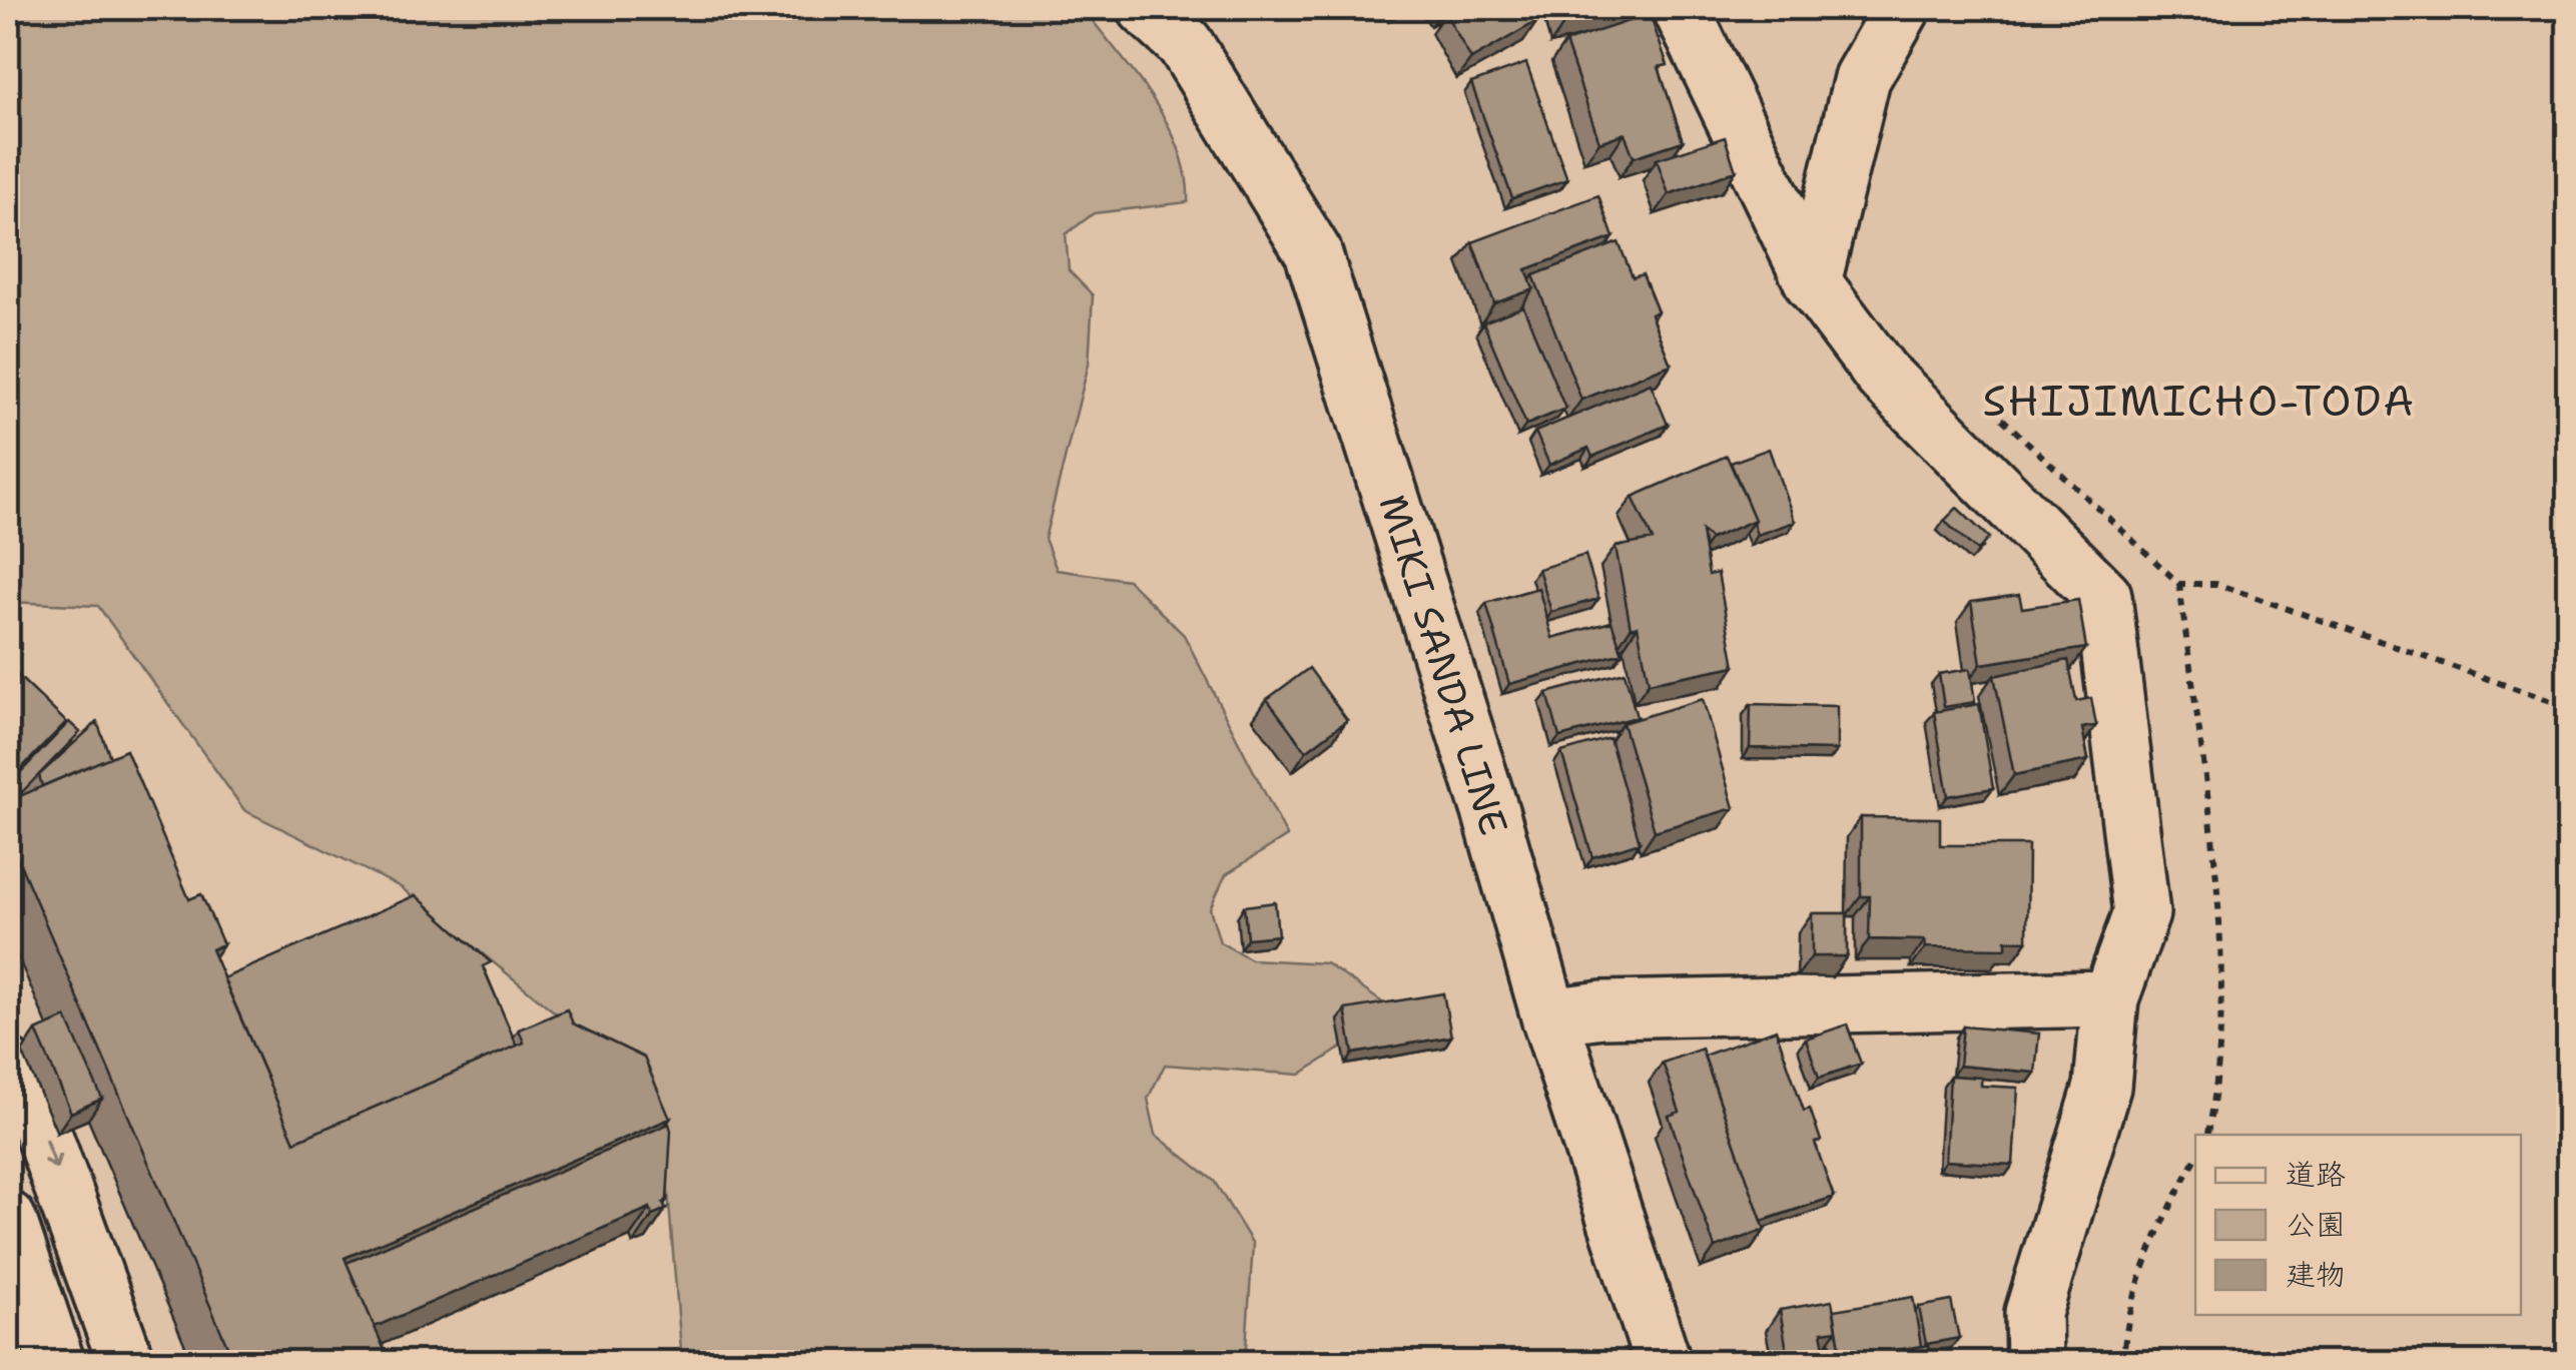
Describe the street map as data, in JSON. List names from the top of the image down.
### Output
{
  "streets": {
    "street": ["MIKI SANDA LINE"]
  },
  "districts": ["SHIJIMICHO-TODA"],
  "legend": ["道路", "公園", "建物"]
}
